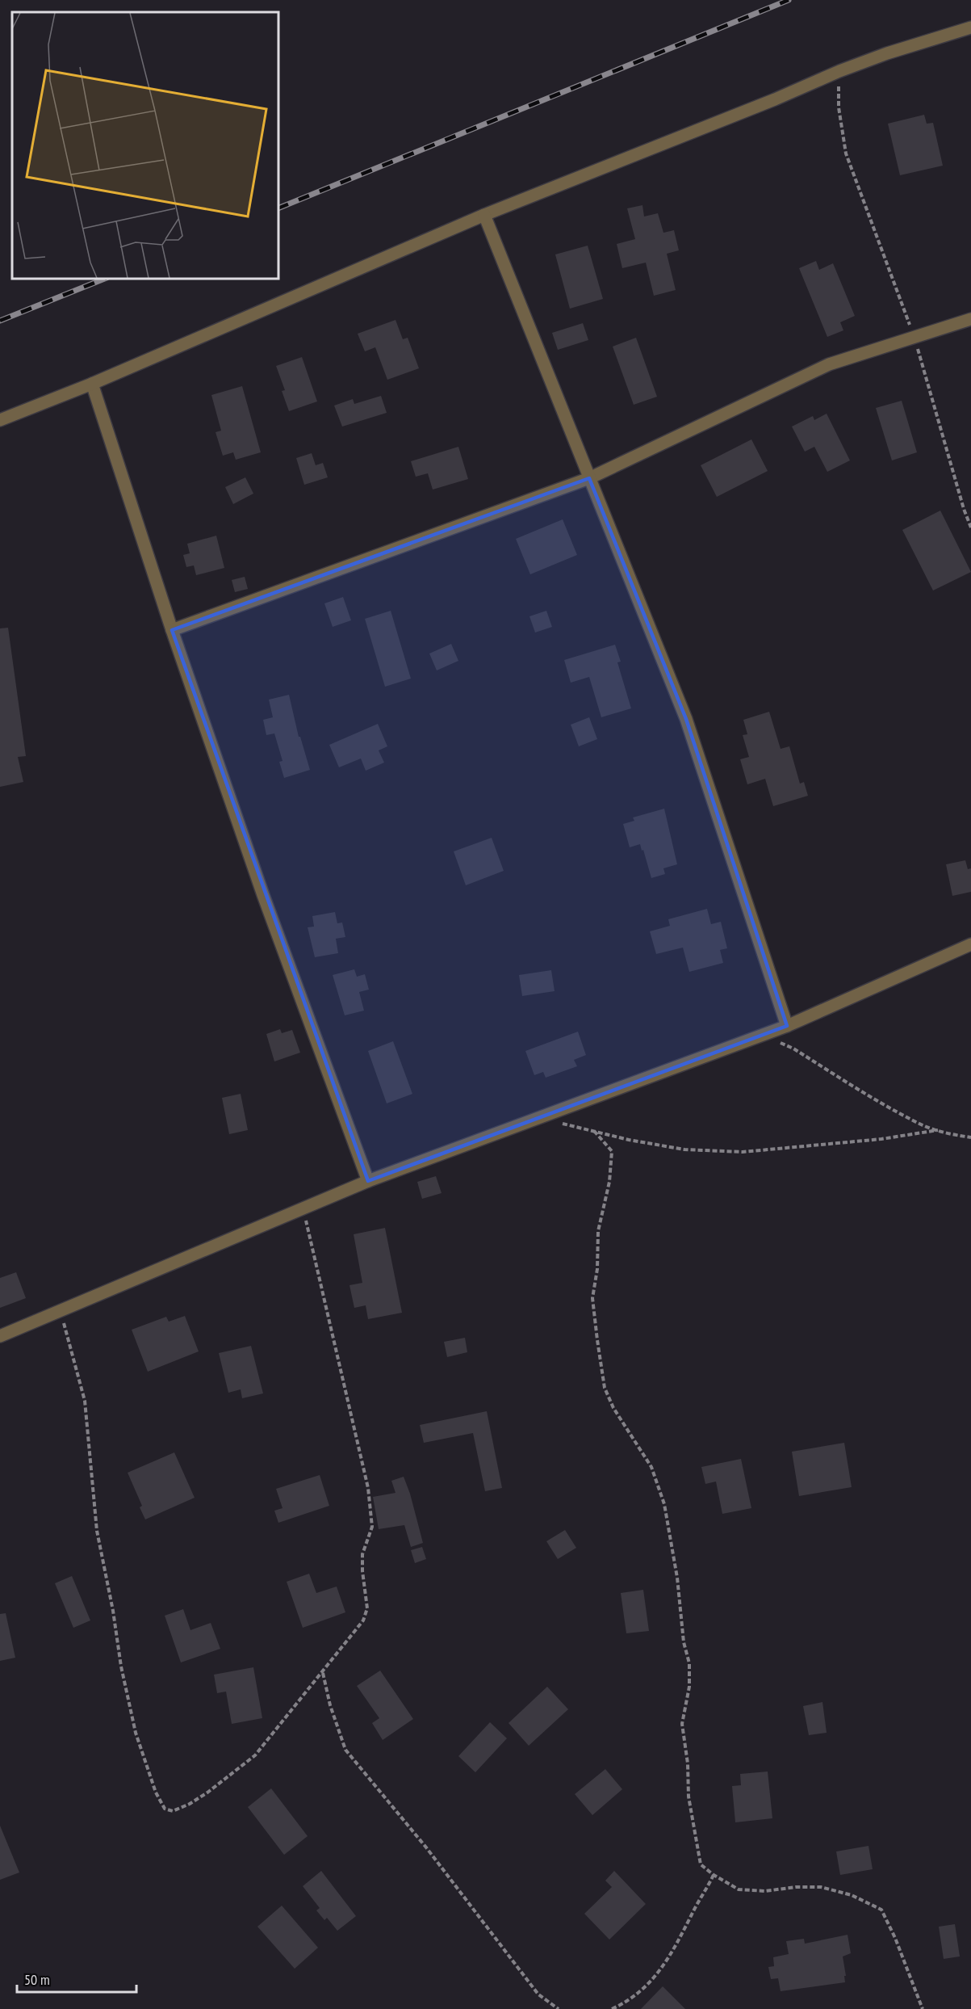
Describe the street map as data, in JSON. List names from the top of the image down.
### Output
{
  "scale_bar": "50 m"
}
